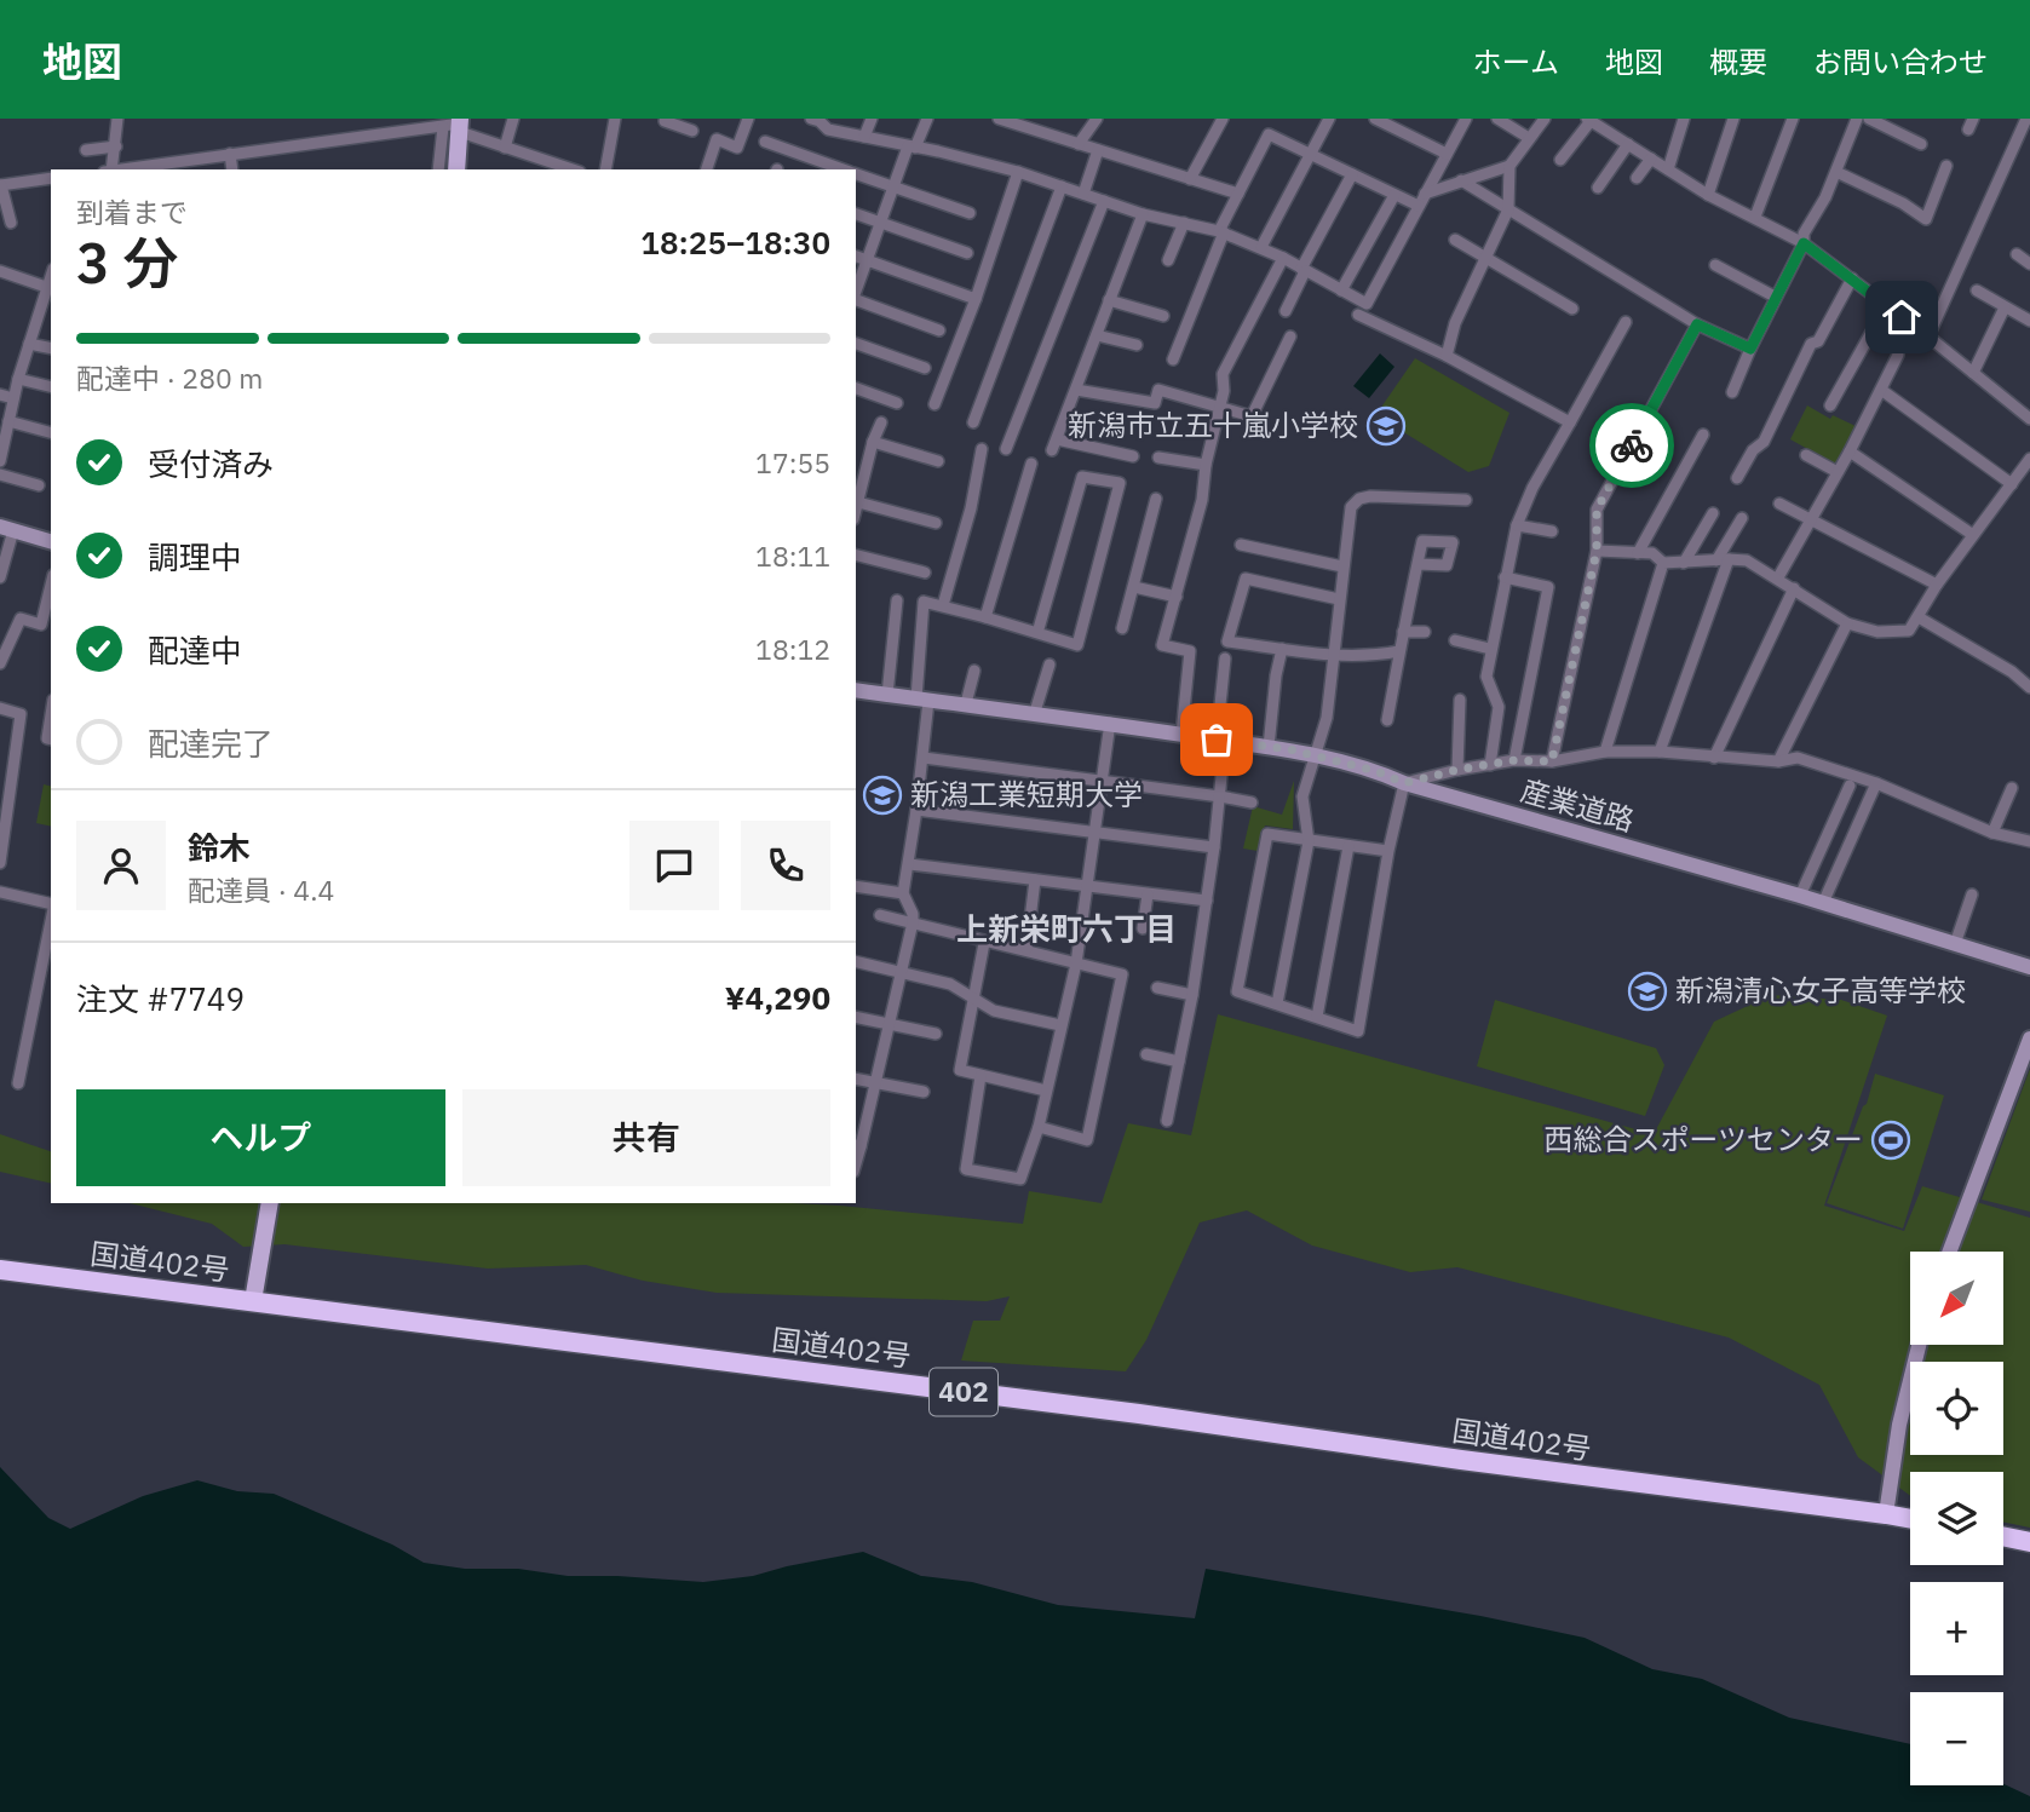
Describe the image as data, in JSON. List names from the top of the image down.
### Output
{
  "streets": {
    "highway": ["国道402号", "402"],
    "street": ["産業道路"]
  },
  "districts": ["上新栄町六丁目"],
  "places": {
    "school or university": ["新潟市立五十嵐小学校", "新潟工業短期大学", "新潟清心女子高等学校"],
    "sports": ["西総合スポーツセンター"]
  },
  "north": "bottom left",
  "page": {
    "header": "地図",
    "nav": [
      "ホーム",
      "地図",
      "概要",
      "お問い合わせ"
    ],
    "heading": ["3 分", "到着まで", "18:25–18:30"],
    "panel": [
      "鈴木",
      "配達員 · 4.4",
      "注文 #7749",
      "¥4,290"
    ],
    "bar": "配達中 · 280 m",
    "list": [
      ["受付済み", "17:55"],
      ["調理中", "18:11"],
      ["配達中", "18:12"],
      "配達完了"
    ],
    "buttons": ["ヘルプ", "共有"],
    "map_buttons": ["+", "−"]
  }
}
